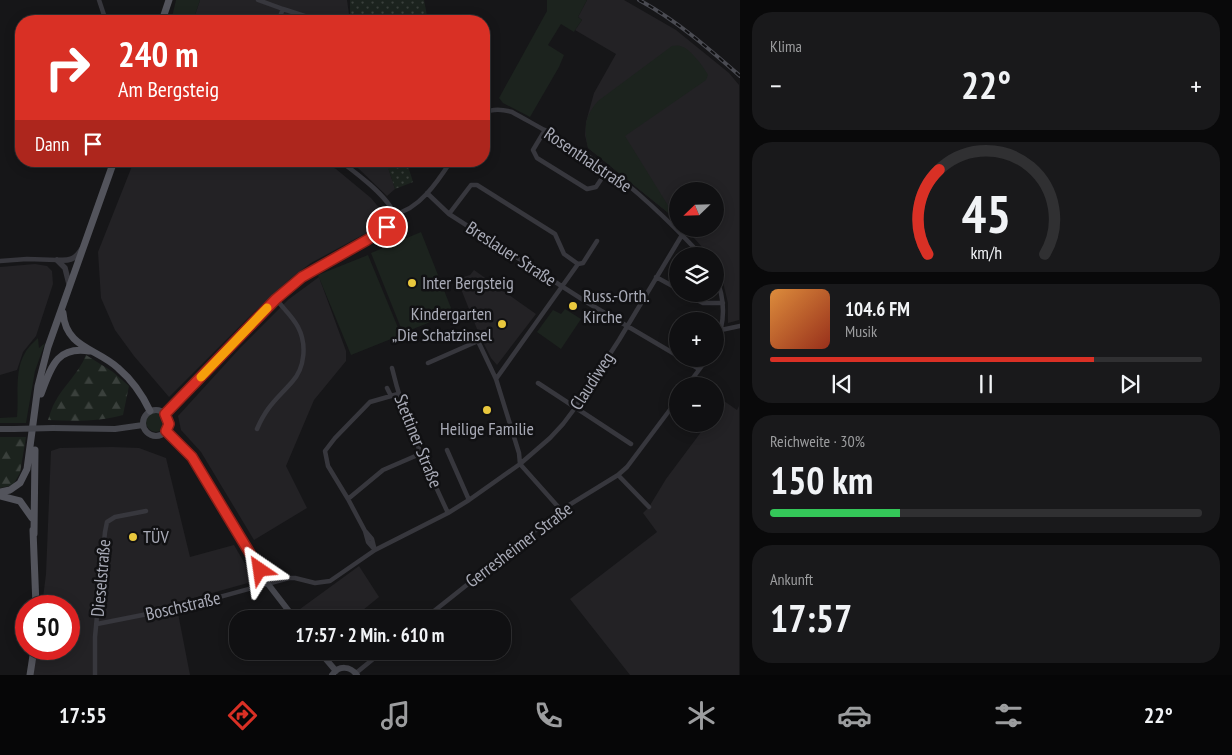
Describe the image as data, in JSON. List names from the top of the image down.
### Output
{
  "streets": {
    "street": [
      "Rosenthalstraße",
      "Breslauer Straße",
      "Claudiweg",
      "Stettiner Straße",
      "Gerresheimer Straße",
      "Dieselstraße",
      "Boschstraße"
    ]
  },
  "crossings": [
    ["Breslauer Straße", "Claudiweg"],
    ["Claudiweg", "Stettiner Straße"],
    ["Claudiweg", "Boschstraße"],
    ["Dieselstraße", "Boschstraße"]
  ],
  "places": [
    "Inter Bergsteig",
    "Russ.-Orth. Kirche",
    "Kindergarten „Die Schatzinsel",
    "Heilige Familie",
    "TÜV"
  ],
  "north": "bottom left",
  "page": {
    "tile": [
      "Klima",
      ["Reichweite · 30%", "150 km"],
      ["Ankunft", "17:57"]
    ],
    "turn": ["240 m", "Am Bergsteig"],
    "heat": ["−", "22°", "+"],
    "then": "Dann",
    "map_buttons": ["+", "−"],
    "song": ["104.6 FM", "Musik"],
    "limit": "50",
    "trip": "17:57 · 2 Min. · 610 m",
    "tabs": ["17:55", "22°"],
    "gauge": ["45", "km/h"]
  }
}
